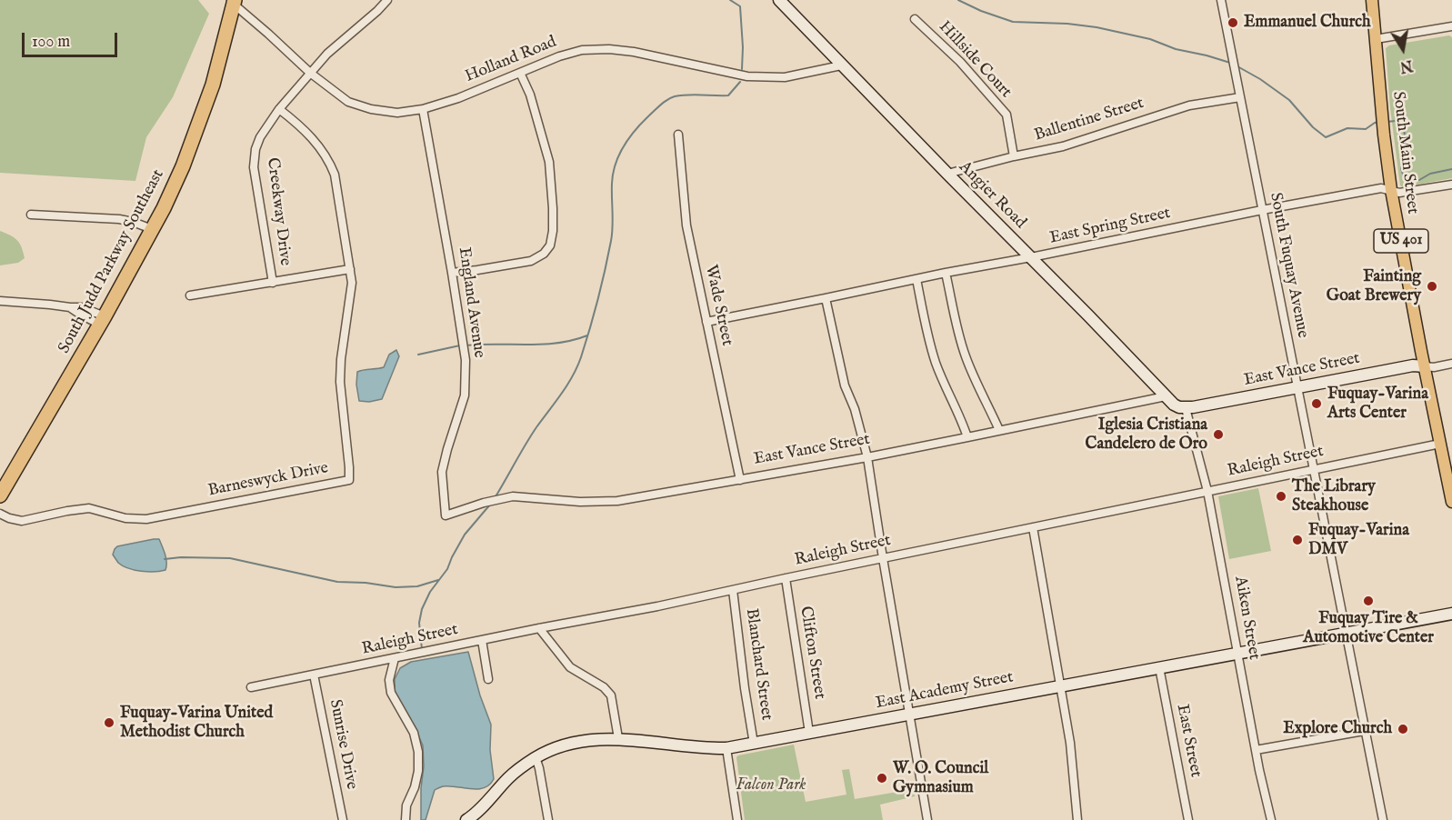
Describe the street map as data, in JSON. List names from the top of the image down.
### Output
{
  "streets": {
    "highway": ["South Judd Parkway Southeast"],
    "main road": ["South Main Street", "US 401"],
    "street": [
      "Holland Road",
      "Hillside Court",
      "Ballentine Street",
      "Angier Road",
      "Creekway Drive",
      "East Spring Street",
      "South Fuquay Avenue",
      "England Avenue",
      "Wade Street",
      "East Vance Street",
      "Raleigh Street",
      "Barneswyck Drive",
      "Aiken Street",
      "Clifton Street",
      "Blanchard Street",
      "East Academy Street",
      "East Street",
      "Sunrise Drive"
    ]
  },
  "crossings": [
    ["Holland Road", "Angier Road"],
    ["Holland Road", "Creekway Drive"],
    ["Holland Road", "South Judd Parkway Southeast"],
    ["Holland Road", "England Avenue"],
    ["Hillside Court", "Ballentine Street"],
    ["Ballentine Street", "Angier Road"],
    ["Ballentine Street", "South Fuquay Avenue"],
    ["South Main Street", "East Spring Street"],
    ["South Main Street", "East Vance Street"],
    ["South Main Street", "Raleigh Street"],
    ["Angier Road", "East Spring Street"],
    ["Angier Road", "East Vance Street"],
    ["Angier Road", "Aiken Street"],
    ["Creekway Drive", "Barneswyck Drive"],
    ["East Spring Street", "South Fuquay Avenue"],
    ["East Spring Street", "Wade Street"],
    ["South Fuquay Avenue", "East Vance Street"],
    ["South Fuquay Avenue", "Raleigh Street"],
    ["South Fuquay Avenue", "East Academy Street"],
    ["England Avenue", "East Vance Street"],
    ["Wade Street", "East Vance Street"],
    ["East Vance Street", "Aiken Street"],
    ["Raleigh Street", "Aiken Street"],
    ["Raleigh Street", "Clifton Street"],
    ["Raleigh Street", "Blanchard Street"],
    ["Raleigh Street", "Sunrise Drive"],
    ["Aiken Street", "East Academy Street"],
    ["Clifton Street", "East Academy Street"],
    ["Blanchard Street", "East Academy Street"],
    ["East Academy Street", "East Street"]
  ],
  "parks": ["Falcon Park"],
  "places": [
    "Emmanuel Church",
    "Fainting Goat Brewery",
    "Fuquay-Varina Arts Center",
    "Iglesia Cristiana Candelero de Oro",
    "The Library Steakhouse",
    "Fuquay-Varina DMV",
    "Fuquay Tire & Automotive Center",
    "Fuquay-Varina United Methodist Church",
    "Explore Church",
    "W. O. Council Gymnasium"
  ],
  "scale_bar": "100 m",
  "north": "bottom"
}
